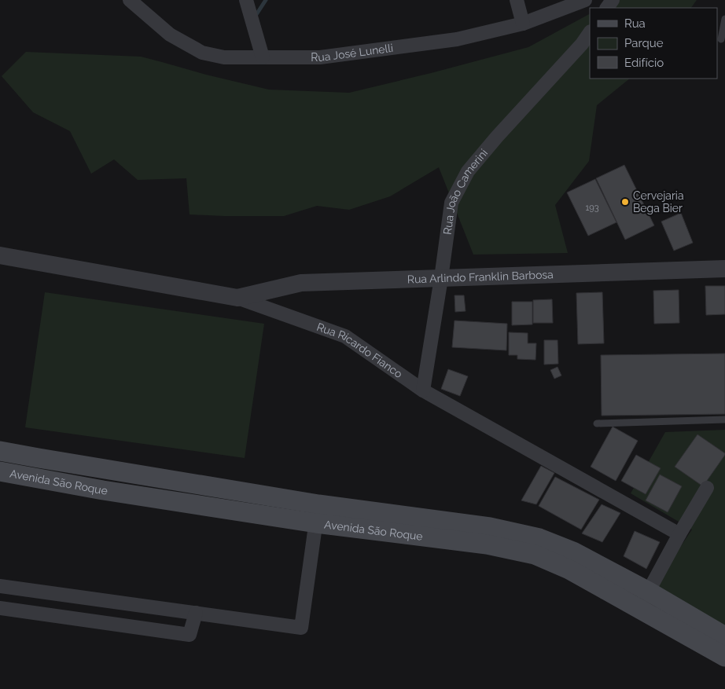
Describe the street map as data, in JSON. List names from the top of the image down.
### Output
{
  "streets": {
    "main road": ["Avenida São Roque"],
    "street": [
      "Rua José Lunelli",
      "Rua João Camerini",
      "Rua Arlindo Franklin Barbosa",
      "Rua Ricardo Fianco"
    ]
  },
  "crossings": [
    ["Rua João Camerini", "Rua Arlindo Franklin Barbosa"],
    ["Rua João Camerini", "Rua Ricardo Fianco"],
    ["Rua Arlindo Franklin Barbosa", "Rua Ricardo Fianco"]
  ],
  "places": ["Cervejaria Bega Bier"],
  "house_numbers": ["193"],
  "legend": ["Rua", "Parque", "Edifício"]
}
